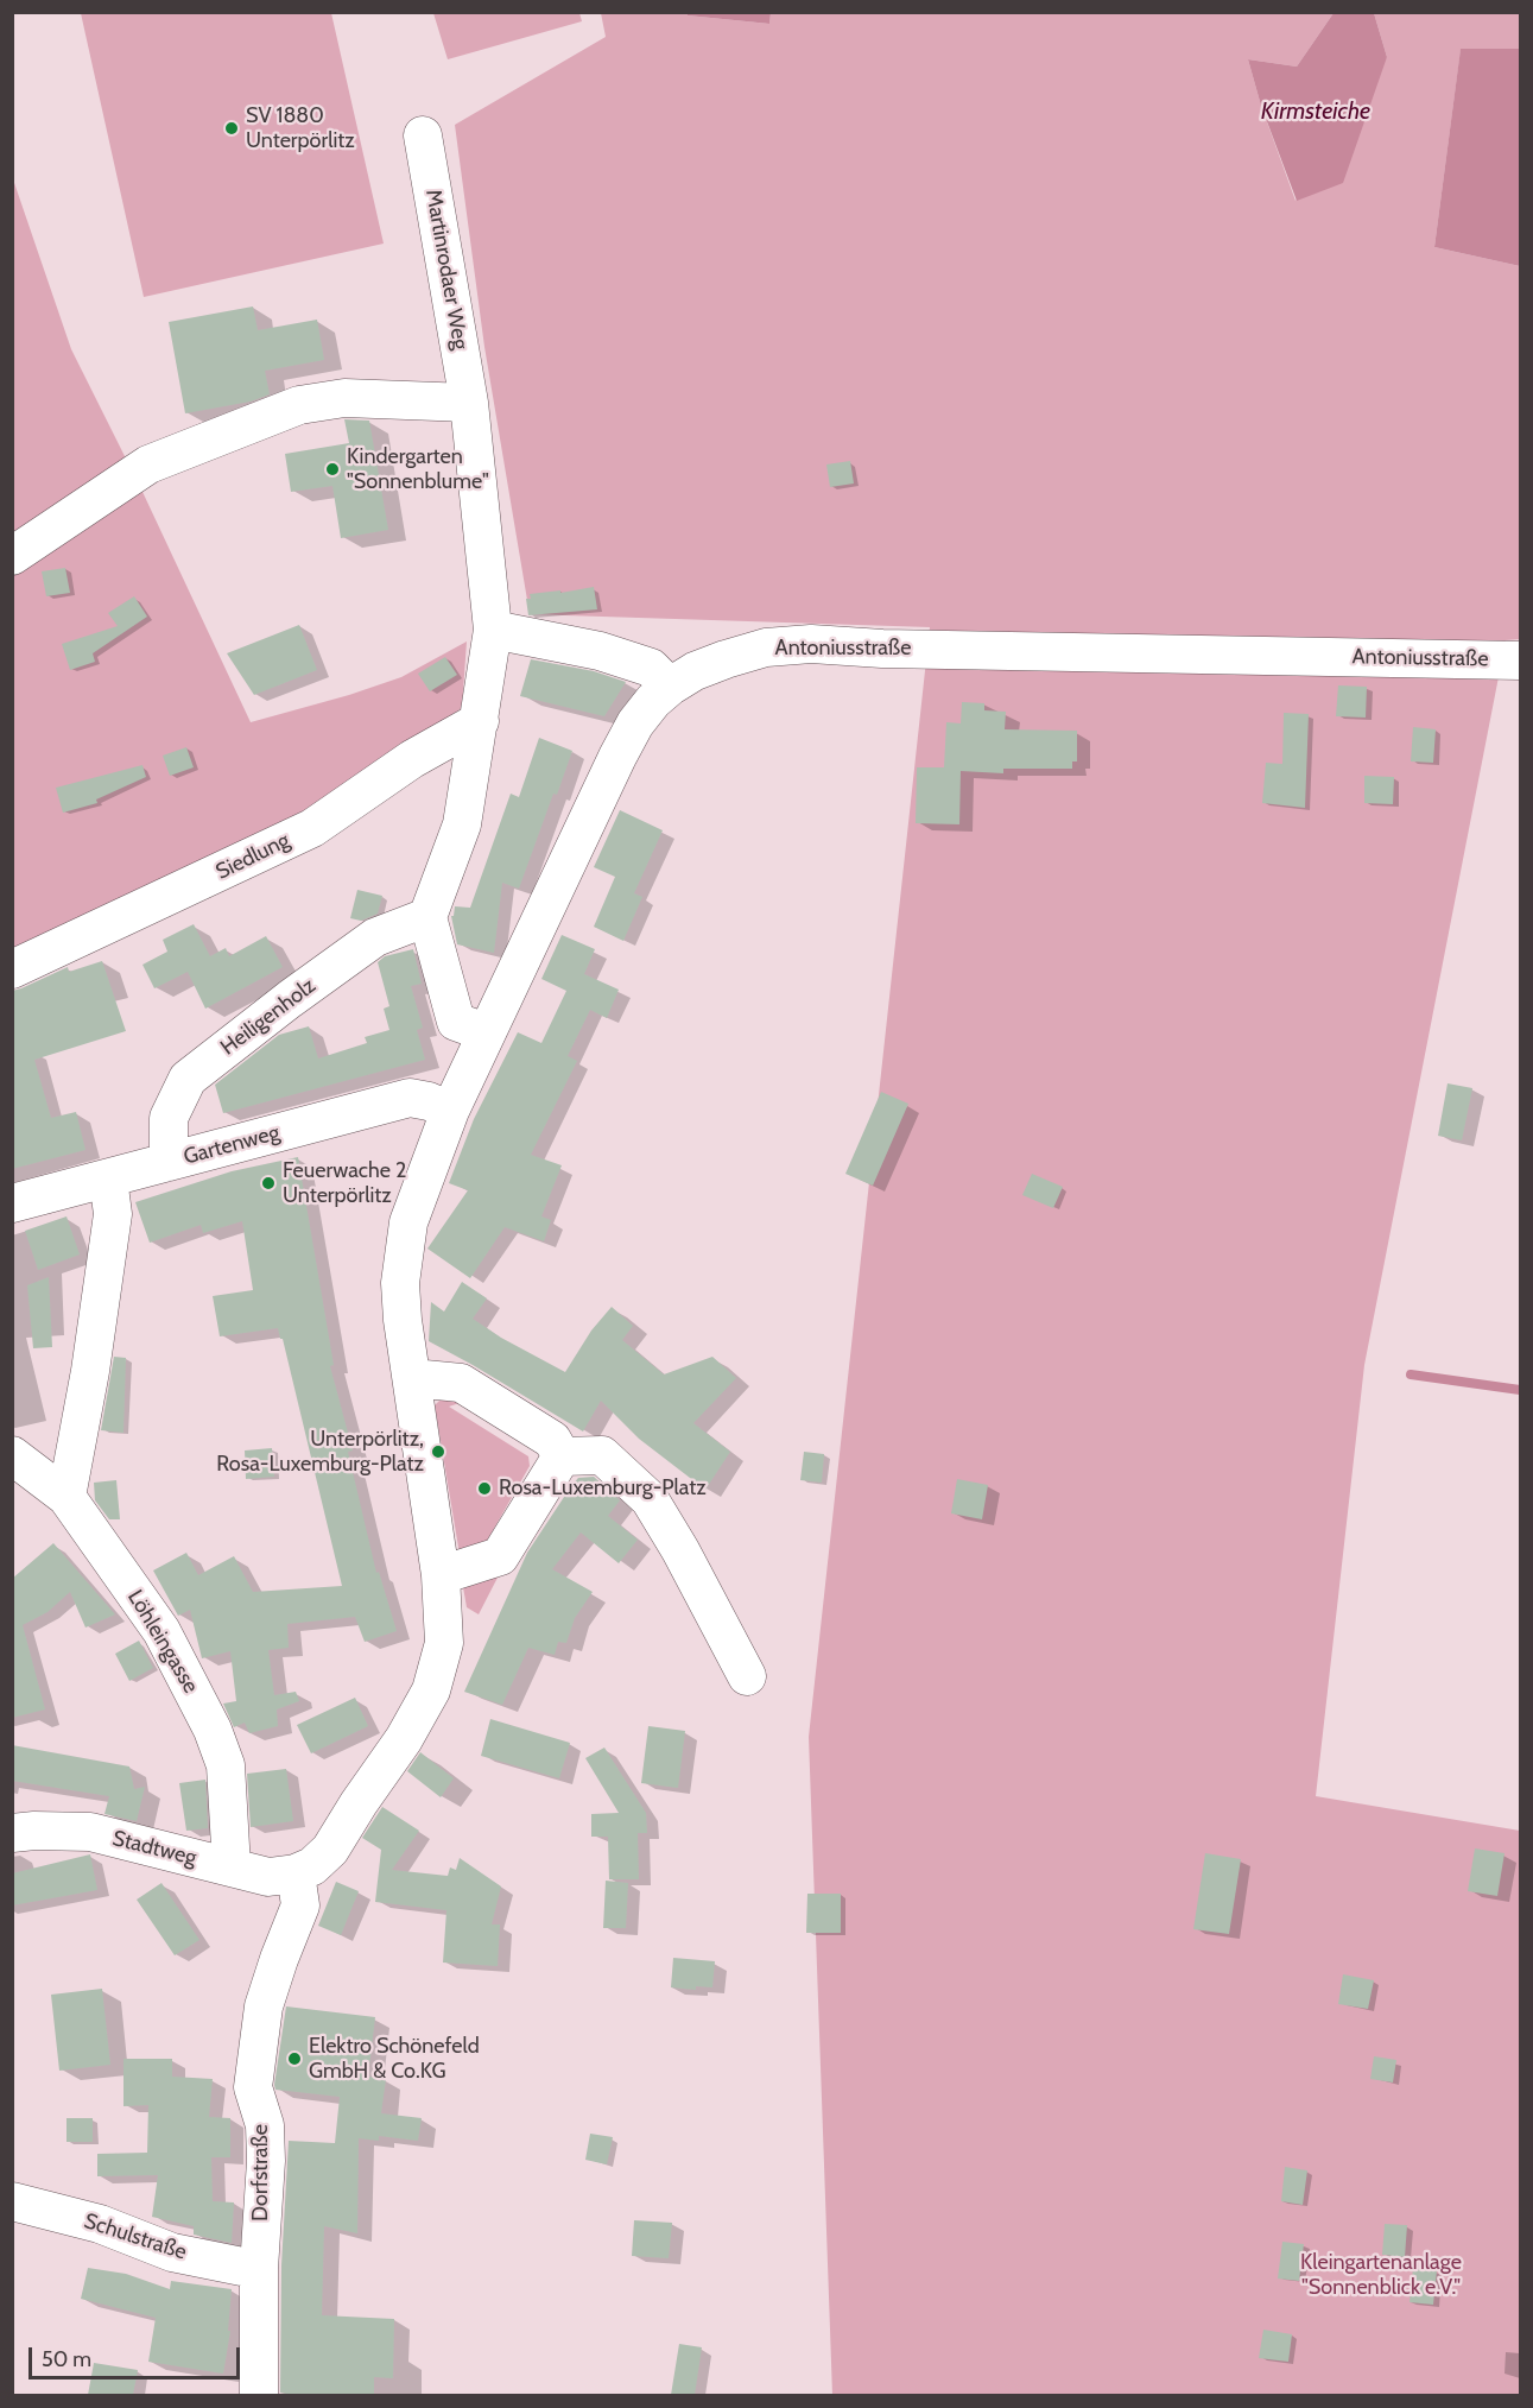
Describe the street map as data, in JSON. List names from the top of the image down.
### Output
{
  "streets": {
    "street": [
      "Martinrodaer Weg",
      "Antoniusstraße",
      "Siedlung",
      "Heiligenholz",
      "Gartenweg",
      "Löhleingasse",
      "Stadtweg",
      "Dorfstraße",
      "Schulstraße"
    ]
  },
  "crossings": [
    ["Antoniusstraße", "Gartenweg"],
    ["Heiligenholz", "Gartenweg"],
    ["Löhleingasse", "Stadtweg"],
    ["Stadtweg", "Dorfstraße"],
    ["Dorfstraße", "Schulstraße"]
  ],
  "water": ["Kirmsteiche"],
  "parks": ["Kleingartenanlage \"Sonnenblick e.V.\""],
  "places": [
    "SV 1880 Unterpörlitz",
    "Kindergarten \"Sonnenblume\"",
    "Feuerwache 2 Unterpörlitz",
    "Unterpörlitz, Rosa-Luxemburg-Platz",
    "Rosa-Luxemburg-Platz",
    "Elektro Schönefeld GmbH & Co.KG"
  ],
  "scale_bar": "50 m"
}
